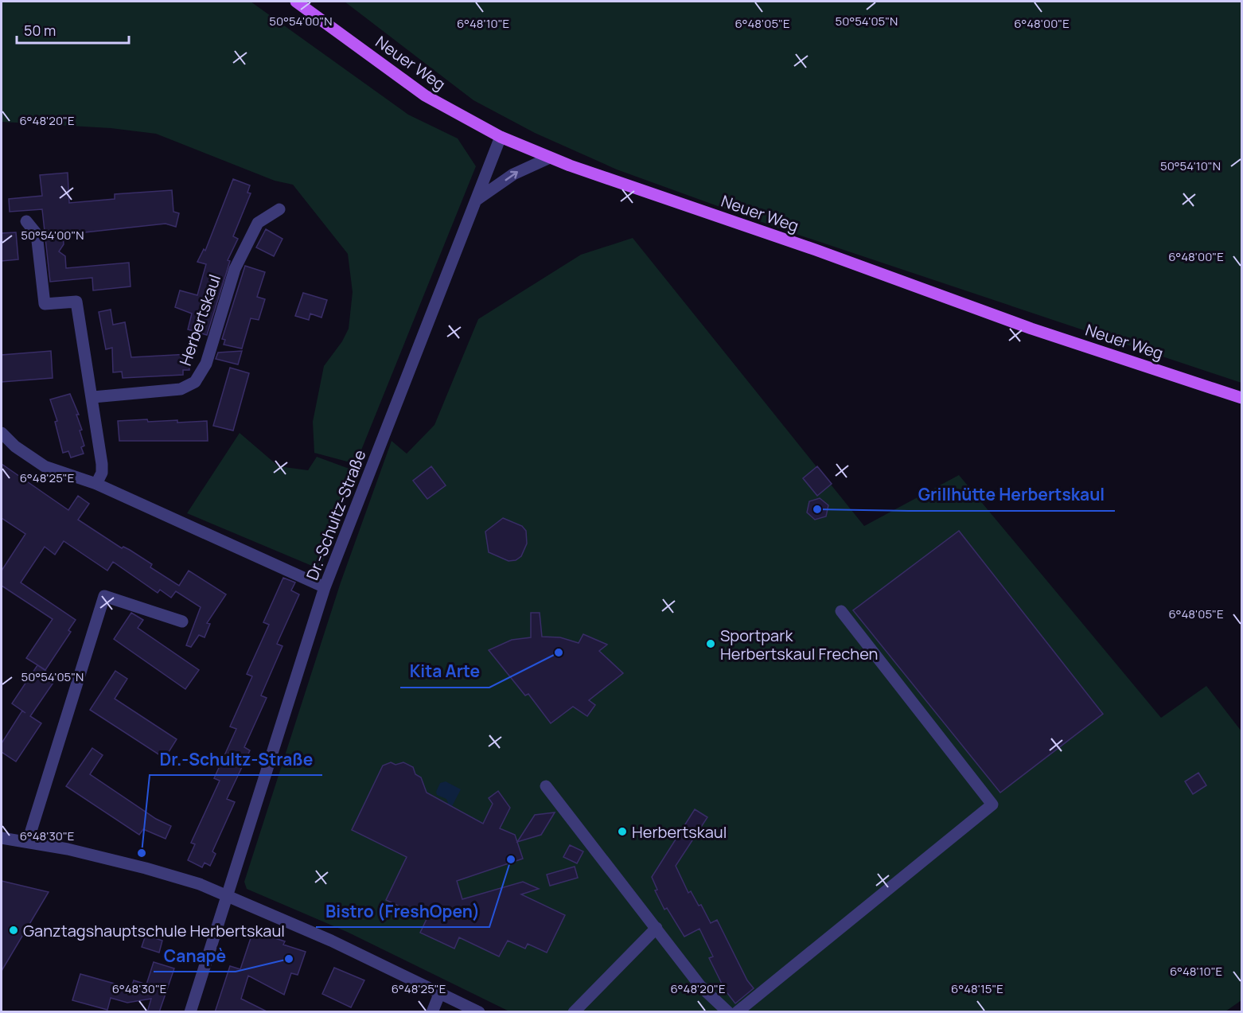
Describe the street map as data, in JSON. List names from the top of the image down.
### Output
{
  "streets": {
    "main road": ["Neuer Weg"],
    "street": ["Herbertskaul", "Dr.-Schultz-Straße"]
  },
  "crossings": [
    ["Neuer Weg", "Dr.-Schultz-Straße"]
  ],
  "places": [
    "Grillhütte Herbertskaul",
    "Sportpark Herbertskaul Frechen",
    "Kita Arte",
    "Herbertskaul",
    "Dr.-Schultz-Straße",
    "Bistro (FreshOpen)",
    "Ganztagshauptschule Herbertskaul",
    "Canapè"
  ],
  "scale_bar": "50 m",
  "coordinates": [
    "50°54'00\"N",
    "50°54'05\"N",
    "6°48'10\"E",
    "6°48'05\"E",
    "6°48'00\"E",
    "6°48'20\"E",
    "50°54'10\"N",
    "6°48'25\"E",
    "6°48'30\"E",
    "6°48'15\"E"
  ]
}
